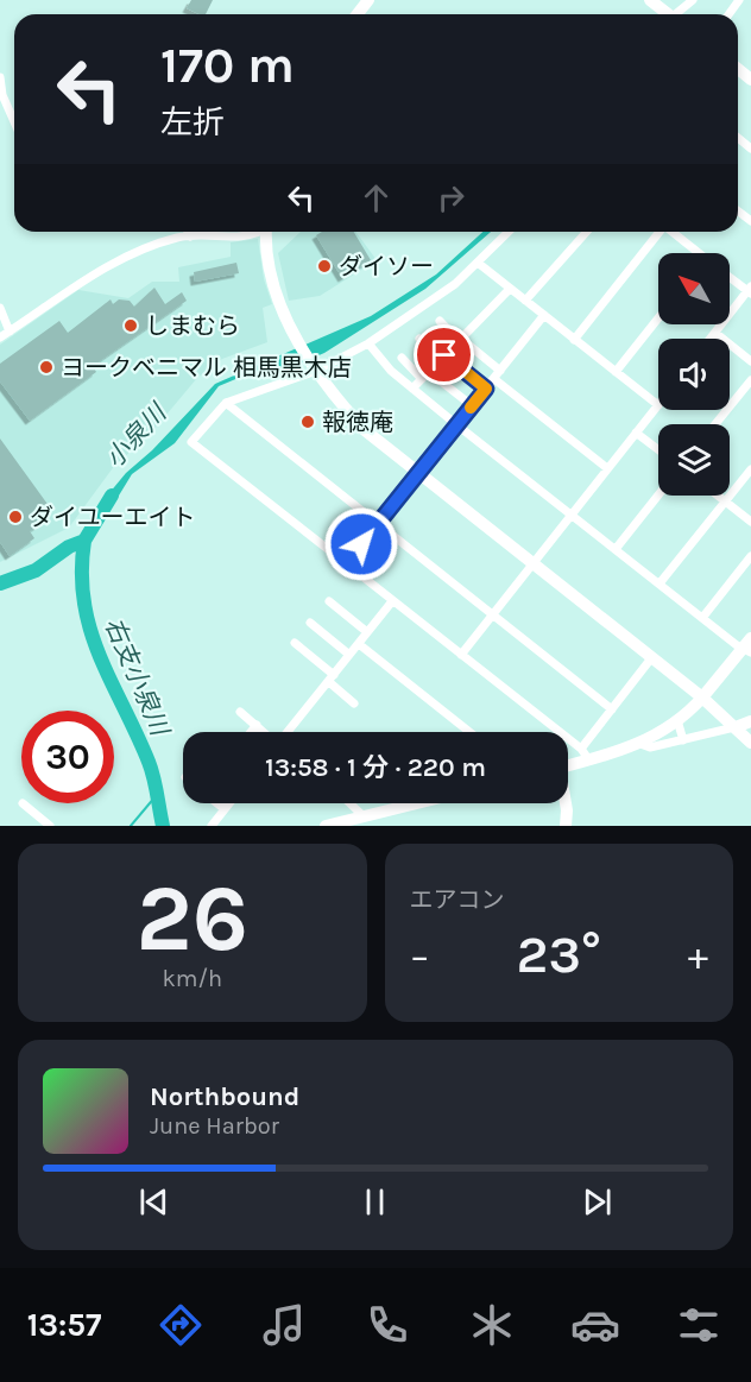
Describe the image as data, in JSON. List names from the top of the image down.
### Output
{
  "water": ["小泉川", "右支小泉川"],
  "places": [
    "ダイソー",
    "しまむら",
    "ヨークベニマル 相馬黒木店",
    "報徳庵",
    "ダイユーエイト"
  ],
  "north": "top left",
  "page": {
    "turn": ["170 m", "左折"],
    "limit": "30",
    "trip": "13:58 · 1 分 · 220 m",
    "tile": [
      ["26", "km/h"],
      "エアコン"
    ],
    "heat": ["−", "23°", "+"],
    "song": ["Northbound", "June Harbor"],
    "tabs": "13:57"
  }
}
